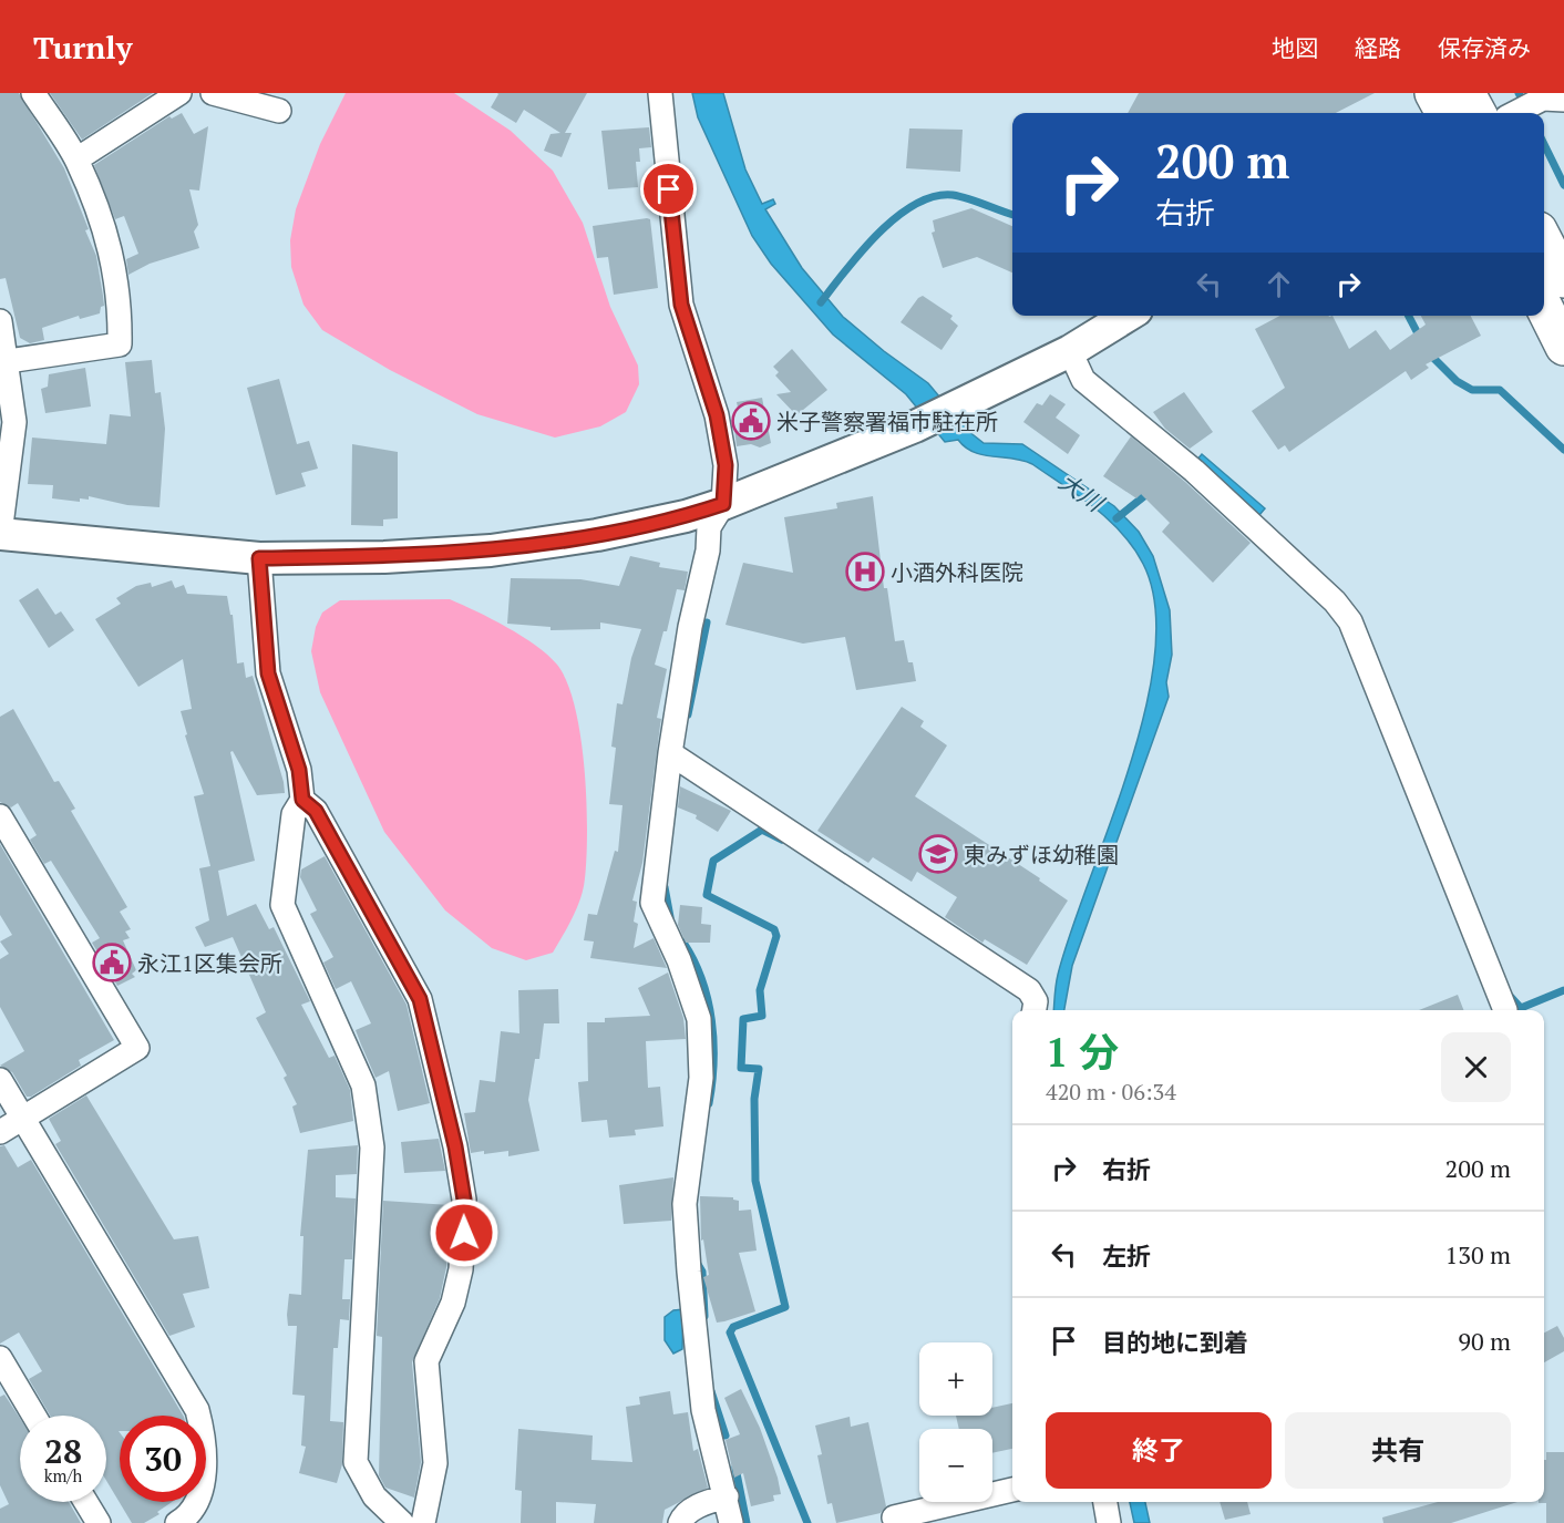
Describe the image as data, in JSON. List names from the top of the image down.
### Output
{
  "water": ["大川"],
  "places": {
    "public building": ["米子警察署福市駐在所", "永江1区集会所"],
    "hospital": ["小酒外科医院"],
    "school or university": ["東みずほ幼稚園"]
  },
  "page": {
    "header": "Turnly",
    "nav": ["地図", "経路", "保存済み"],
    "turn": ["200 m", "右折"],
    "heading": ["1 分", "420 m · 06:34"],
    "list": [
      {
        "name": "右折",
        "value": "200 m"
      },
      {
        "name": "左折",
        "value": "130 m"
      },
      {
        "name": "目的地に到着",
        "value": "90 m"
      }
    ],
    "map_buttons": ["+", "−"],
    "buttons": ["終了", "共有"],
    "speed": "28 km/h",
    "limit": "30"
  }
}
